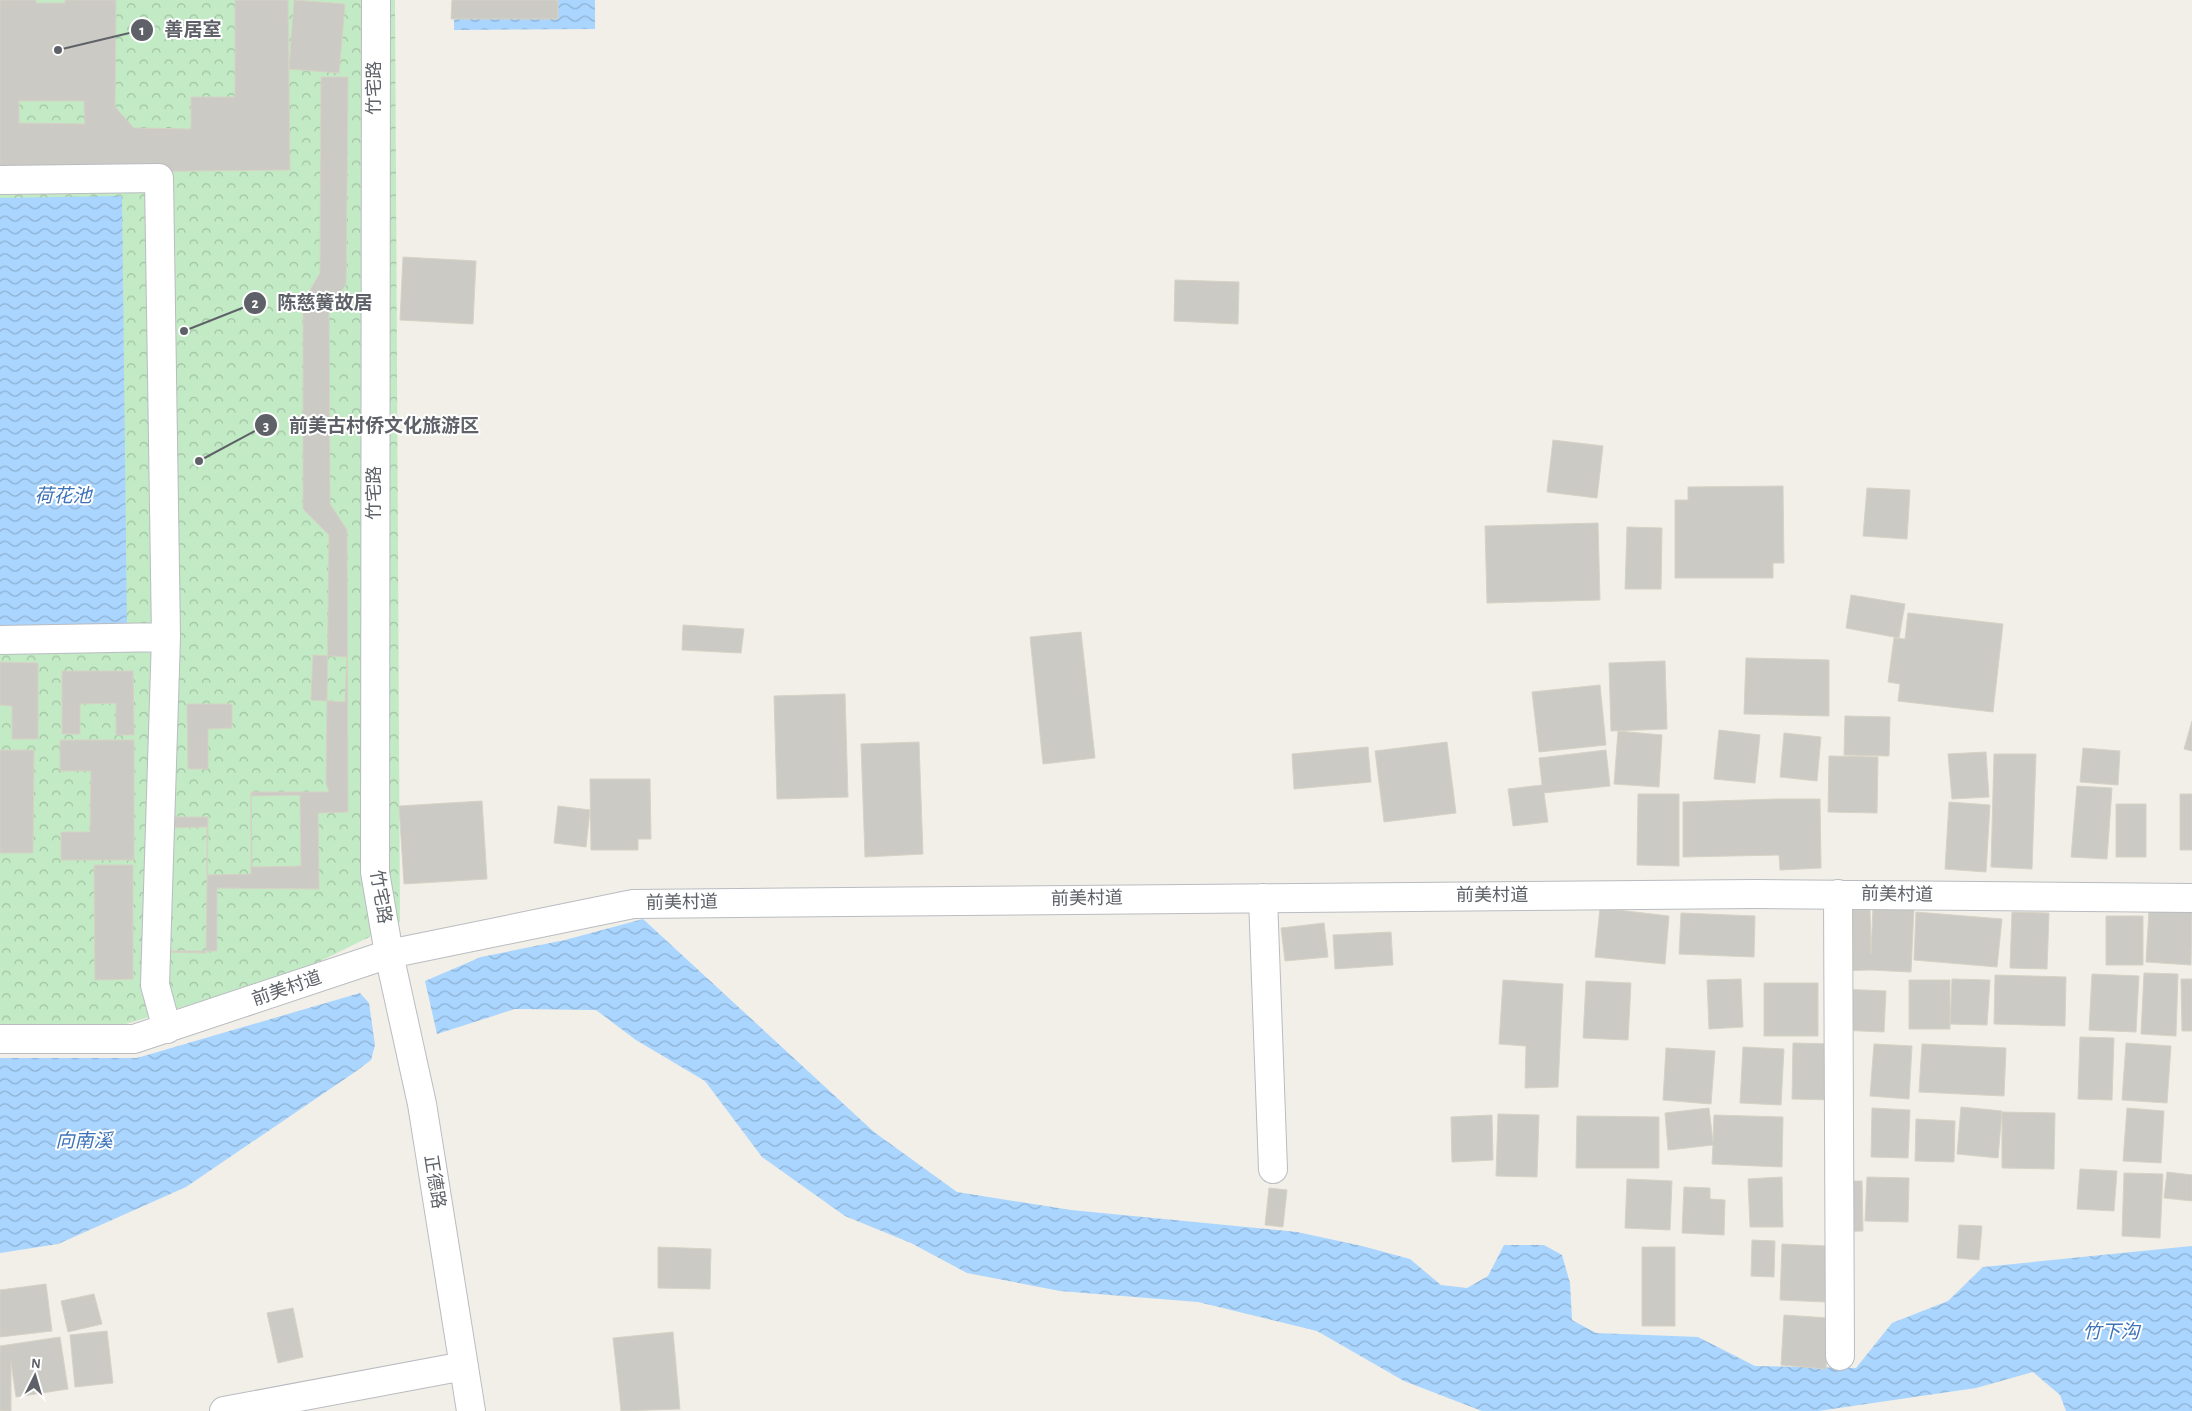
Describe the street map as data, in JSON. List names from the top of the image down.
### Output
{
  "streets": {
    "street": ["竹宅路", "前美村道", "正德路"]
  },
  "crossings": [
    ["竹宅路", "前美村道"],
    ["竹宅路", "正德路"],
    ["前美村道", "正德路"]
  ],
  "water": ["荷花池", "向南溪", "竹下沟"],
  "places": ["善居室", "陈慈簧故居", "前美古村侨文化旅游区"],
  "north": "top"
}
